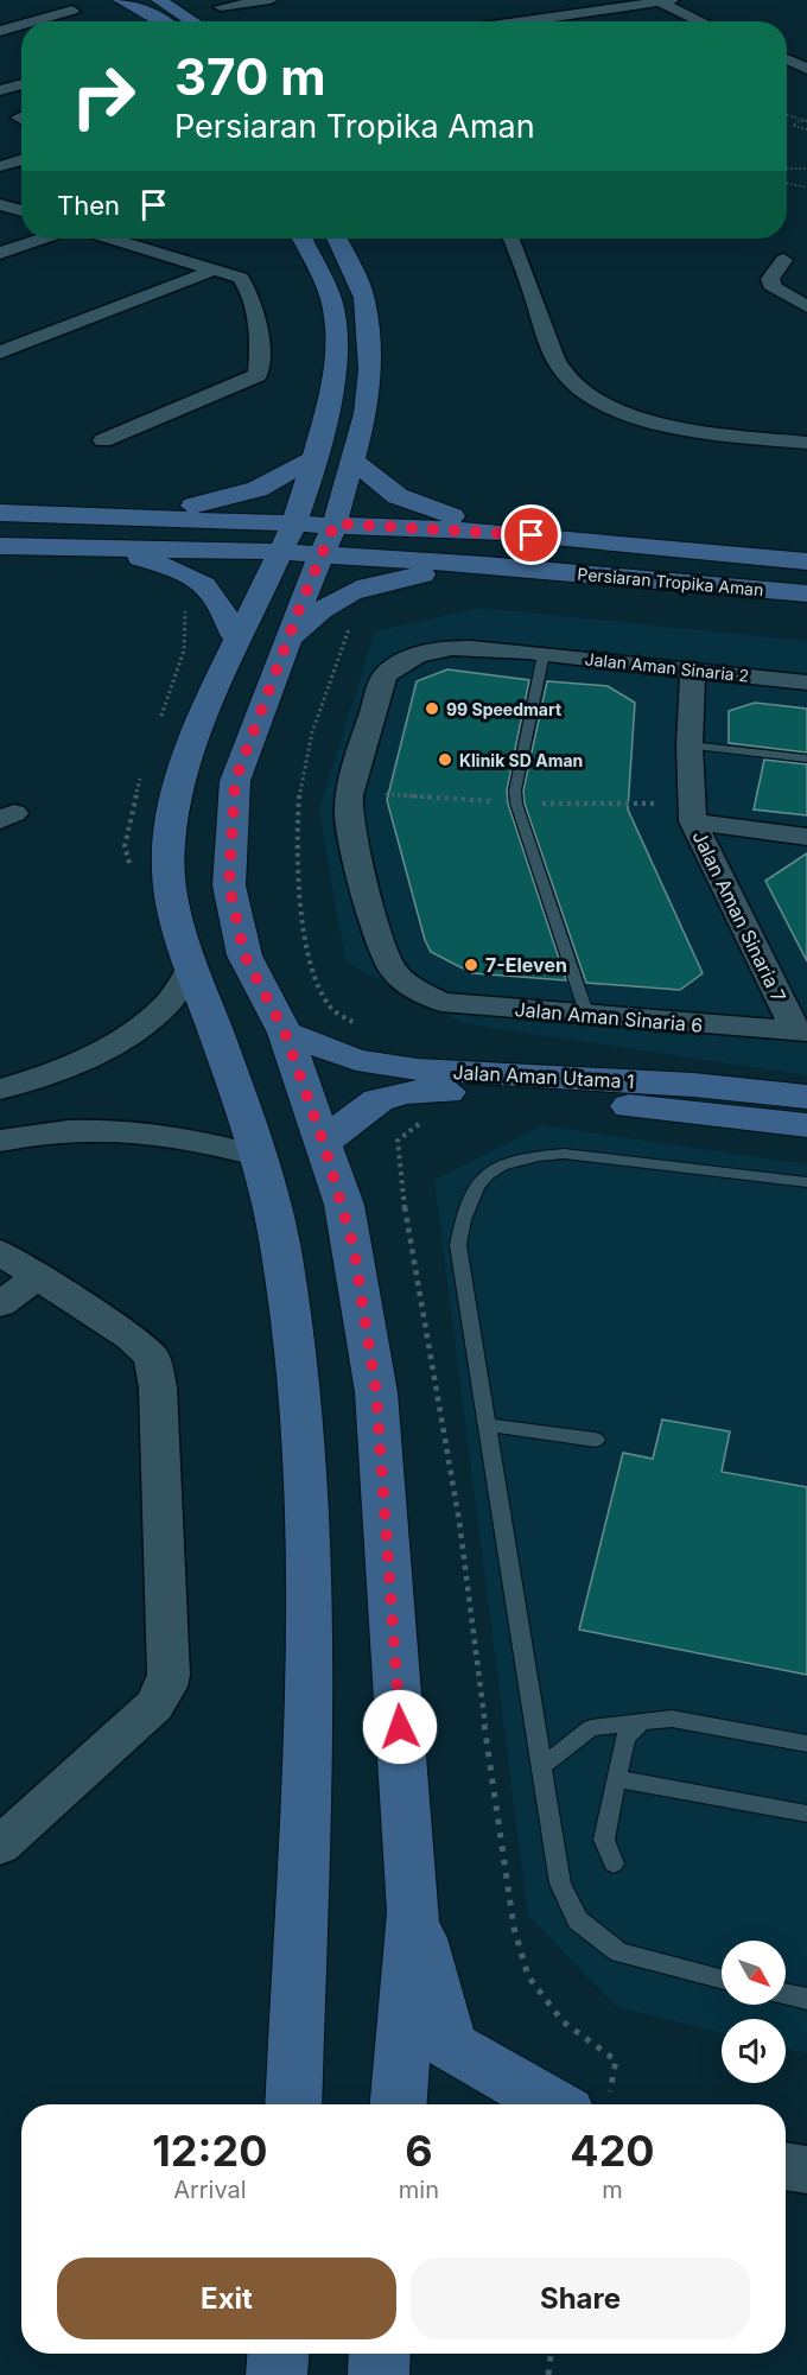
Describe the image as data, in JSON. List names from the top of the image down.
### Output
{
  "streets": {
    "street": [
      "Persiaran Tropika Aman",
      "Jalan Aman Sinaria 2",
      "Jalan Aman Sinaria 7",
      "Jalan Aman Sinaria 6",
      "Jalan Aman Utama 1"
    ]
  },
  "crossings": [
    ["Jalan Aman Sinaria 2", "Jalan Aman Sinaria 7"],
    ["Jalan Aman Sinaria 2", "Jalan Aman Sinaria 6"],
    ["Jalan Aman Sinaria 7", "Jalan Aman Sinaria 6"]
  ],
  "places": ["99 Speedmart", "Klinik SD Aman", "7-Eleven"],
  "north": "bottom right",
  "page": {
    "turn": ["370 m", "Persiaran Tropika Aman"],
    "then": "Then",
    "eta": [
      "12:20",
      "Arrival",
      "6",
      "min",
      "420",
      "m"
    ],
    "buttons": ["Exit", "Share"]
  }
}
